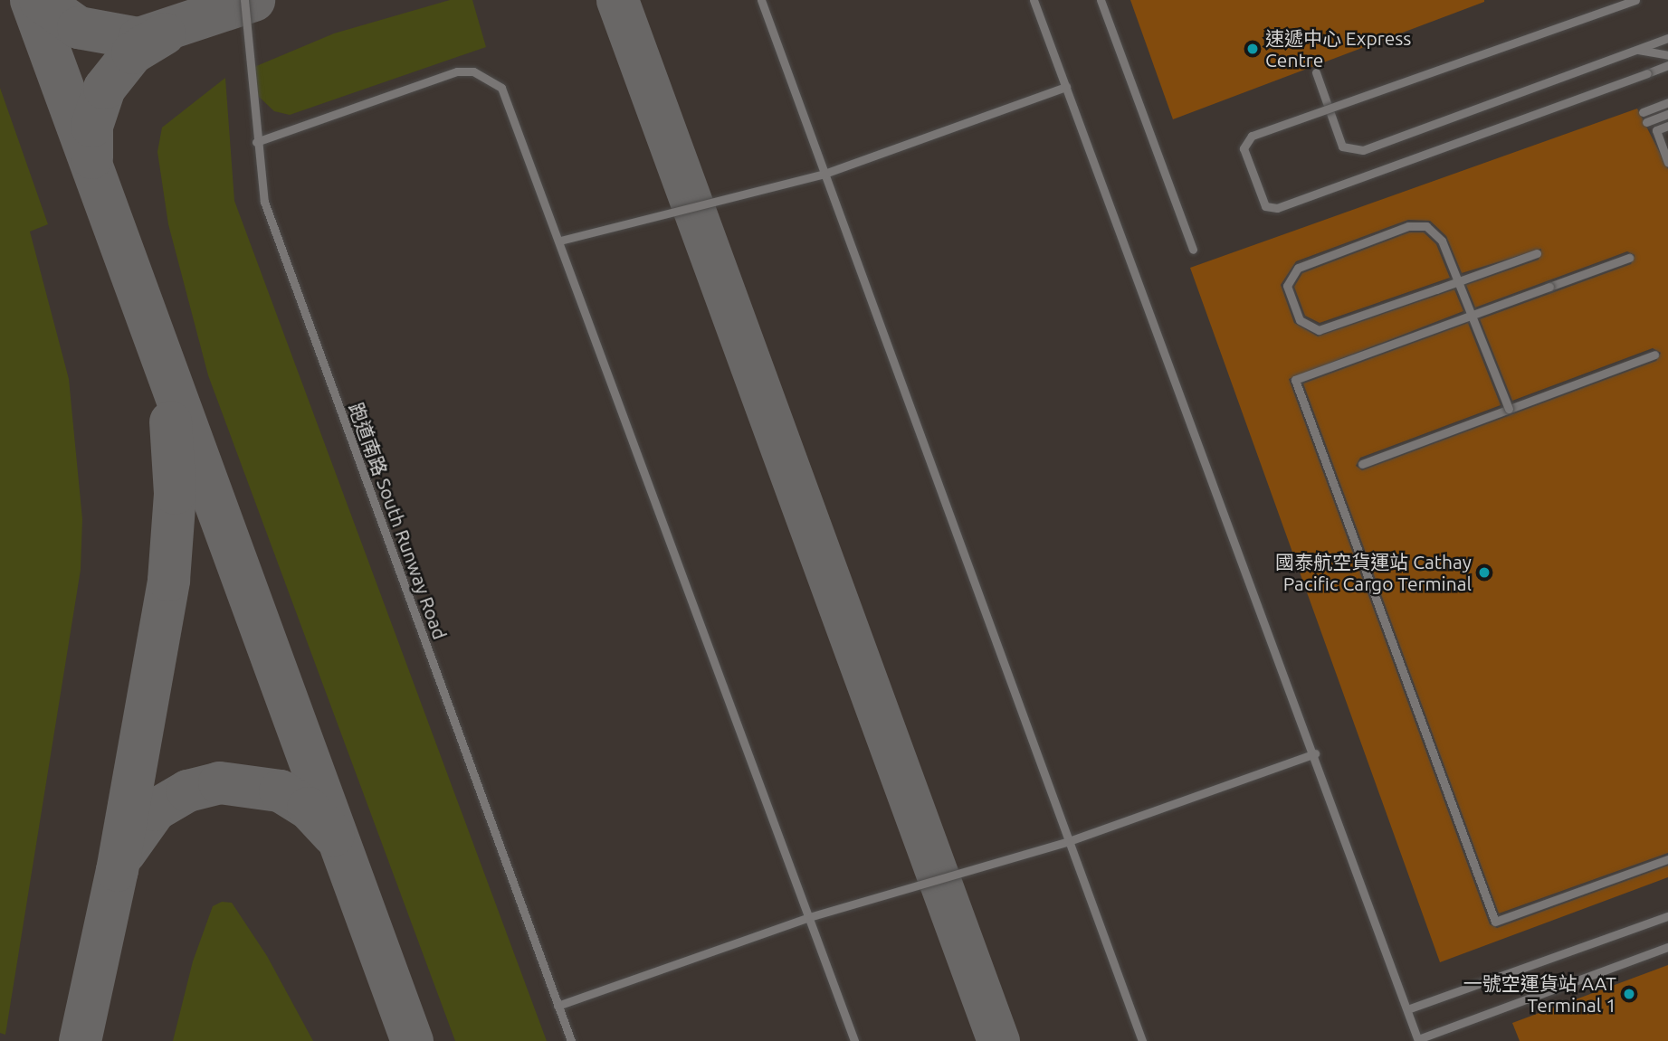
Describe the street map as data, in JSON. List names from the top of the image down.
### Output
{
  "streets": {
    "lane": ["跑道南路 South Runway Road"]
  },
  "places": ["速遞中心 Express Centre", "國泰航空貨運站 Cathay Pacific Cargo Terminal", "一號空運貨站 AAT Terminal 1"]
}
